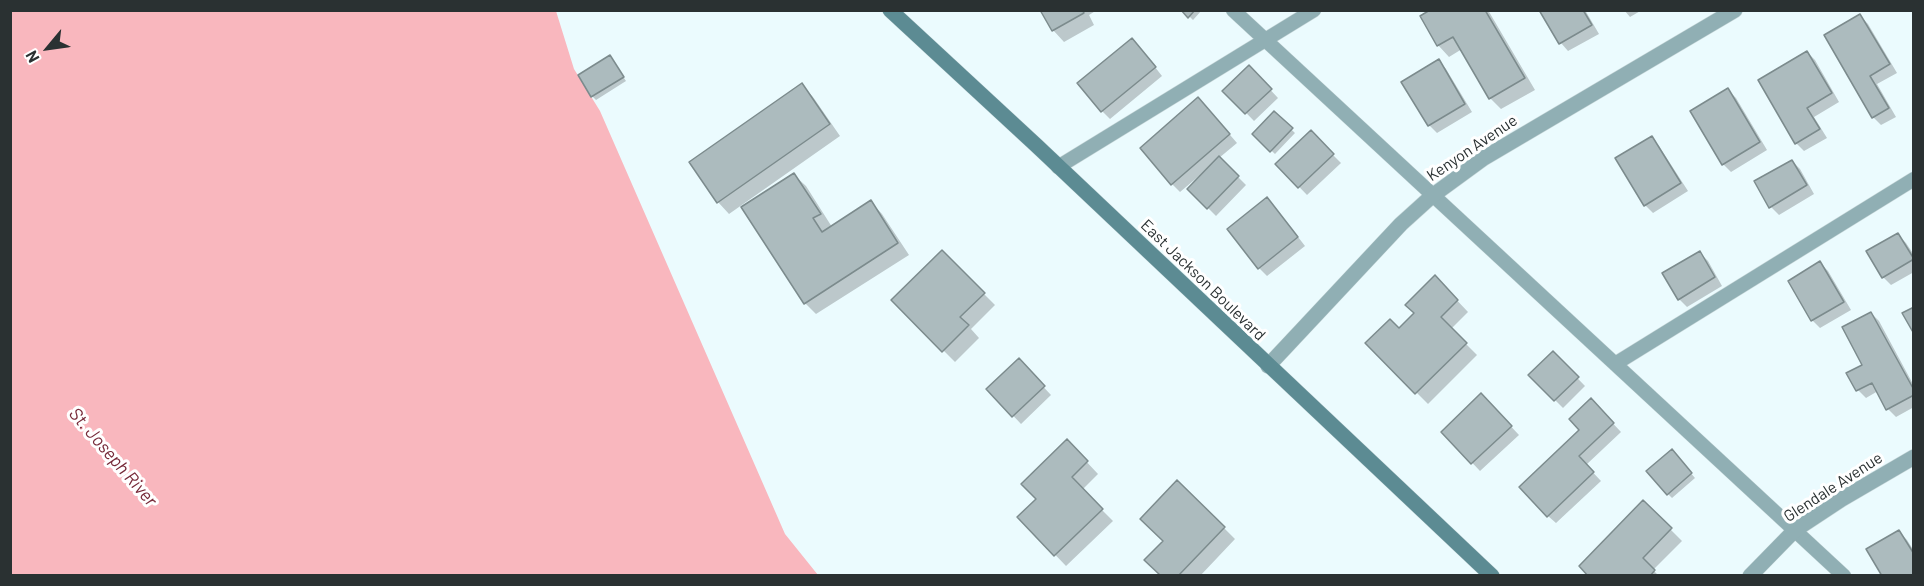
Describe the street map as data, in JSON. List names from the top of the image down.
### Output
{
  "streets": {
    "main road": ["East Jackson Boulevard"],
    "street": ["Kenyon Avenue", "Glendale Avenue"]
  },
  "crossings": [
    ["Kenyon Avenue", "East Jackson Boulevard"]
  ],
  "water": ["St. Joseph River"],
  "north": "bottom left"
}
